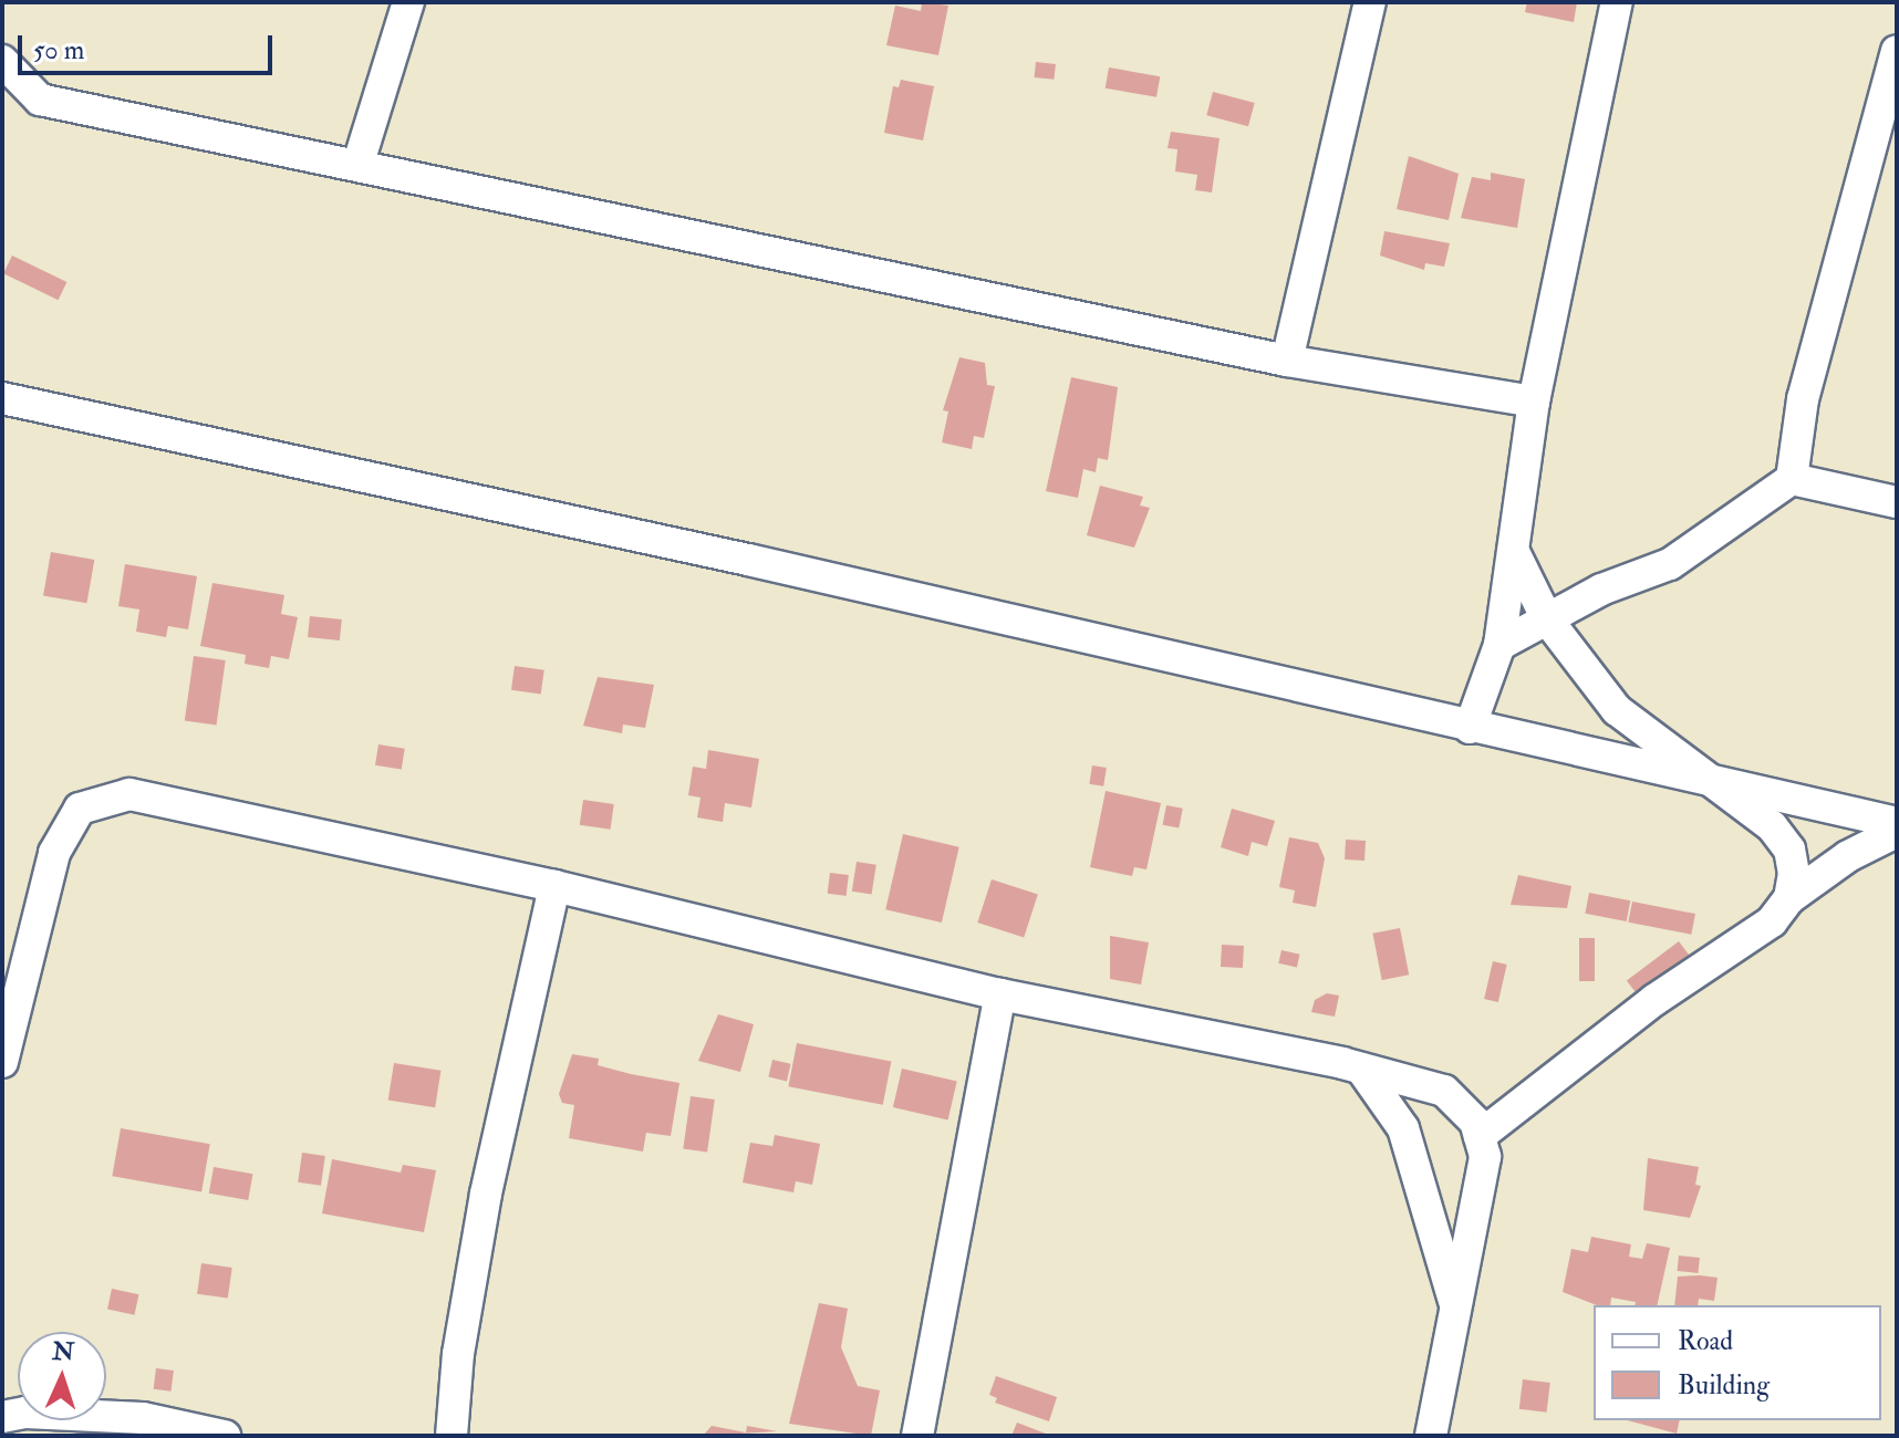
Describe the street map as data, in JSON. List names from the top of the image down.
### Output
{
  "legend": ["Road", "Building"],
  "scale_bar": "50 m",
  "north": "top"
}
